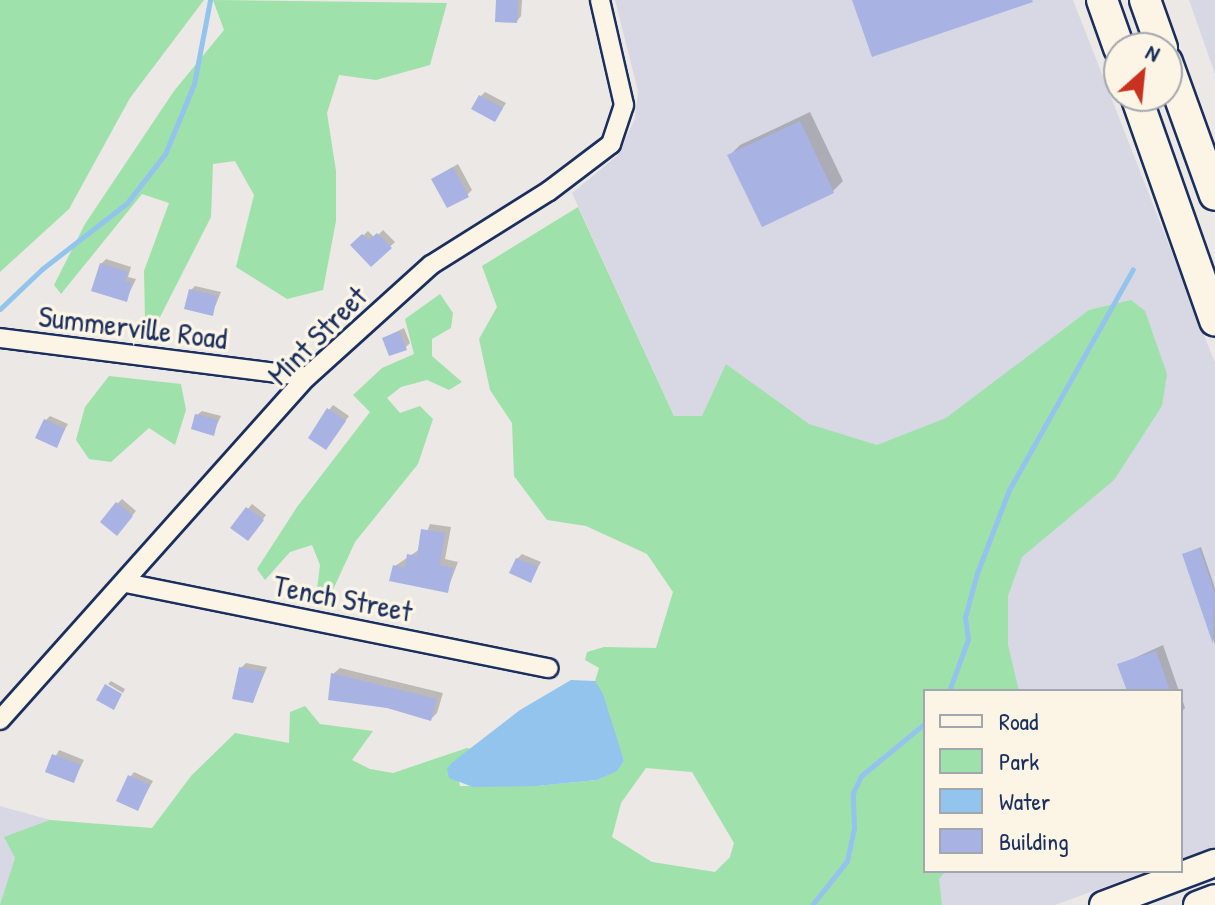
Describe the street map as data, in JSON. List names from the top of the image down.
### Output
{
  "streets": {
    "street": ["Summerville Road", "Mint Street", "Tench Street"]
  },
  "crossings": [
    ["Summerville Road", "Mint Street"],
    ["Mint Street", "Tench Street"]
  ],
  "legend": [
    "Road",
    "Park",
    "Water",
    "Building"
  ],
  "north": "top right"
}
